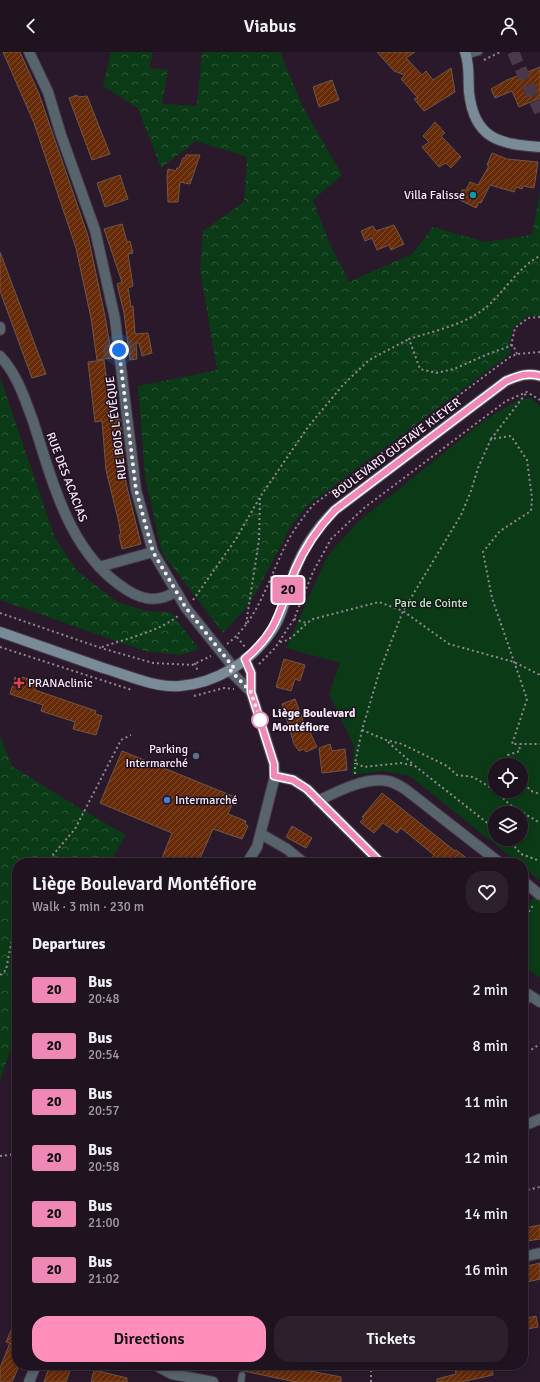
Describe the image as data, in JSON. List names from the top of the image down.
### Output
{
  "streets": {
    "street": ["RUE BOIS L'ÉVÊQUE", "BOULEVARD GUSTAVE KLEYER", "RUE DES ACACIAS"]
  },
  "crossings": [
    ["RUE BOIS L'ÉVÊQUE", "BOULEVARD GUSTAVE KLEYER"],
    ["RUE BOIS L'ÉVÊQUE", "RUE DES ACACIAS"]
  ],
  "parks": ["Parc de Cointe"],
  "places": {
    "other": [
      "Villa Falisse",
      "Liège Boulevard Montéfiore",
      "Parking Intermarché",
      "Intermarché"
    ],
    "health": ["PRANAclinic"]
  },
  "lines": ["bus line 20"],
  "page": {
    "header": "Viabus",
    "on_map": "20",
    "heading": [
      ["Liège Boulevard Montéfiore", "Walk · 3 min · 230 m"],
      "Departures"
    ],
    "list": [
      {
        "mark": "20",
        "name": "Bus",
        "note": "20:48",
        "value": "2 min"
      },
      {
        "mark": "20",
        "name": "Bus",
        "note": "20:54",
        "value": "8 min"
      },
      {
        "mark": "20",
        "name": "Bus",
        "note": "20:57",
        "value": "11 min"
      },
      {
        "mark": "20",
        "name": "Bus",
        "note": "20:58",
        "value": "12 min"
      },
      {
        "mark": "20",
        "name": "Bus",
        "note": "21:00",
        "value": "14 min"
      },
      {
        "mark": "20",
        "name": "Bus",
        "note": "21:02",
        "value": "16 min"
      }
    ],
    "buttons": ["Directions", "Tickets"]
  }
}
